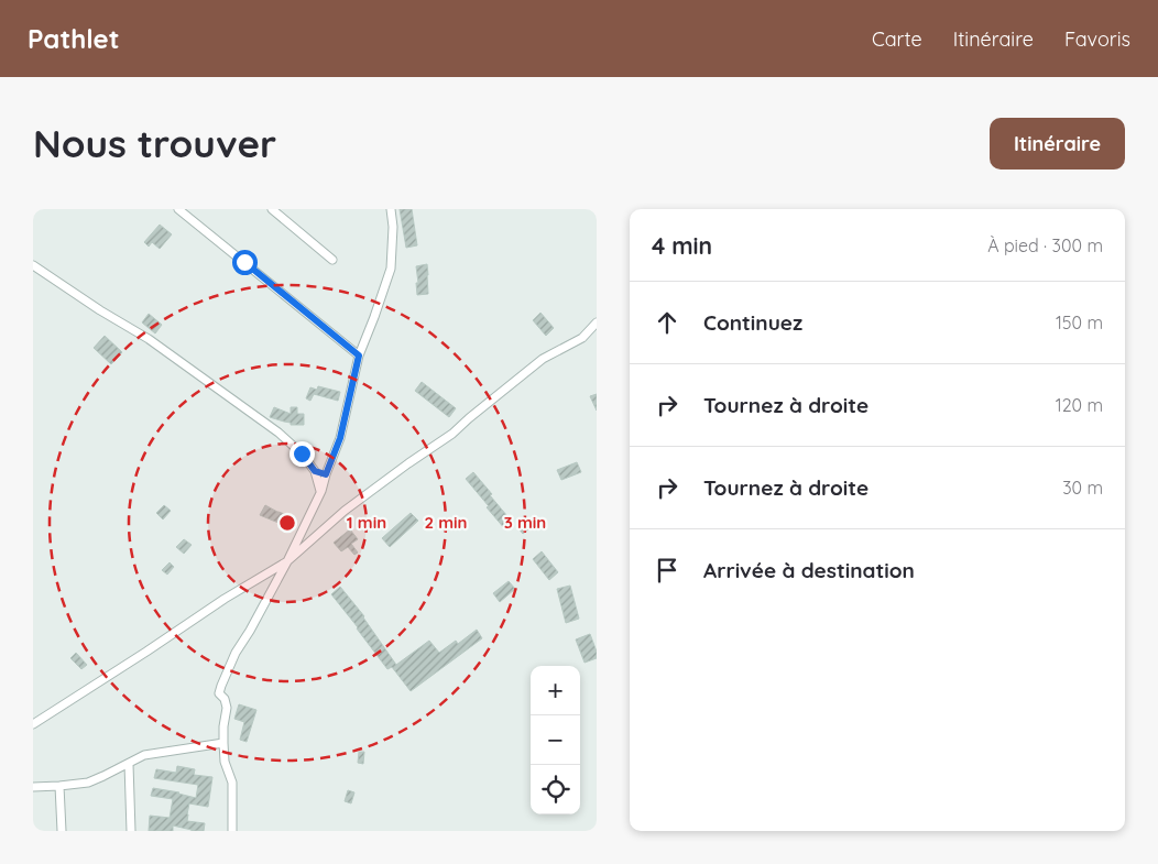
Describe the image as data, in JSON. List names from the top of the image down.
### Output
{
  "page": {
    "header": "Pathlet",
    "nav": ["Carte", "Itinéraire", "Favoris"],
    "buttons": "Itinéraire",
    "title": "Nous trouver",
    "heading": ["4 min", "À pied · 300 m"],
    "list": [
      ["Continuez", "150 m"],
      ["Tournez à droite", "120 m"],
      ["Tournez à droite", "30 m"],
      "Arrivée à destination"
    ],
    "map_buttons": ["+", "−"]
  },
  "rings": ["1 min", "2 min", "3 min"]
}
